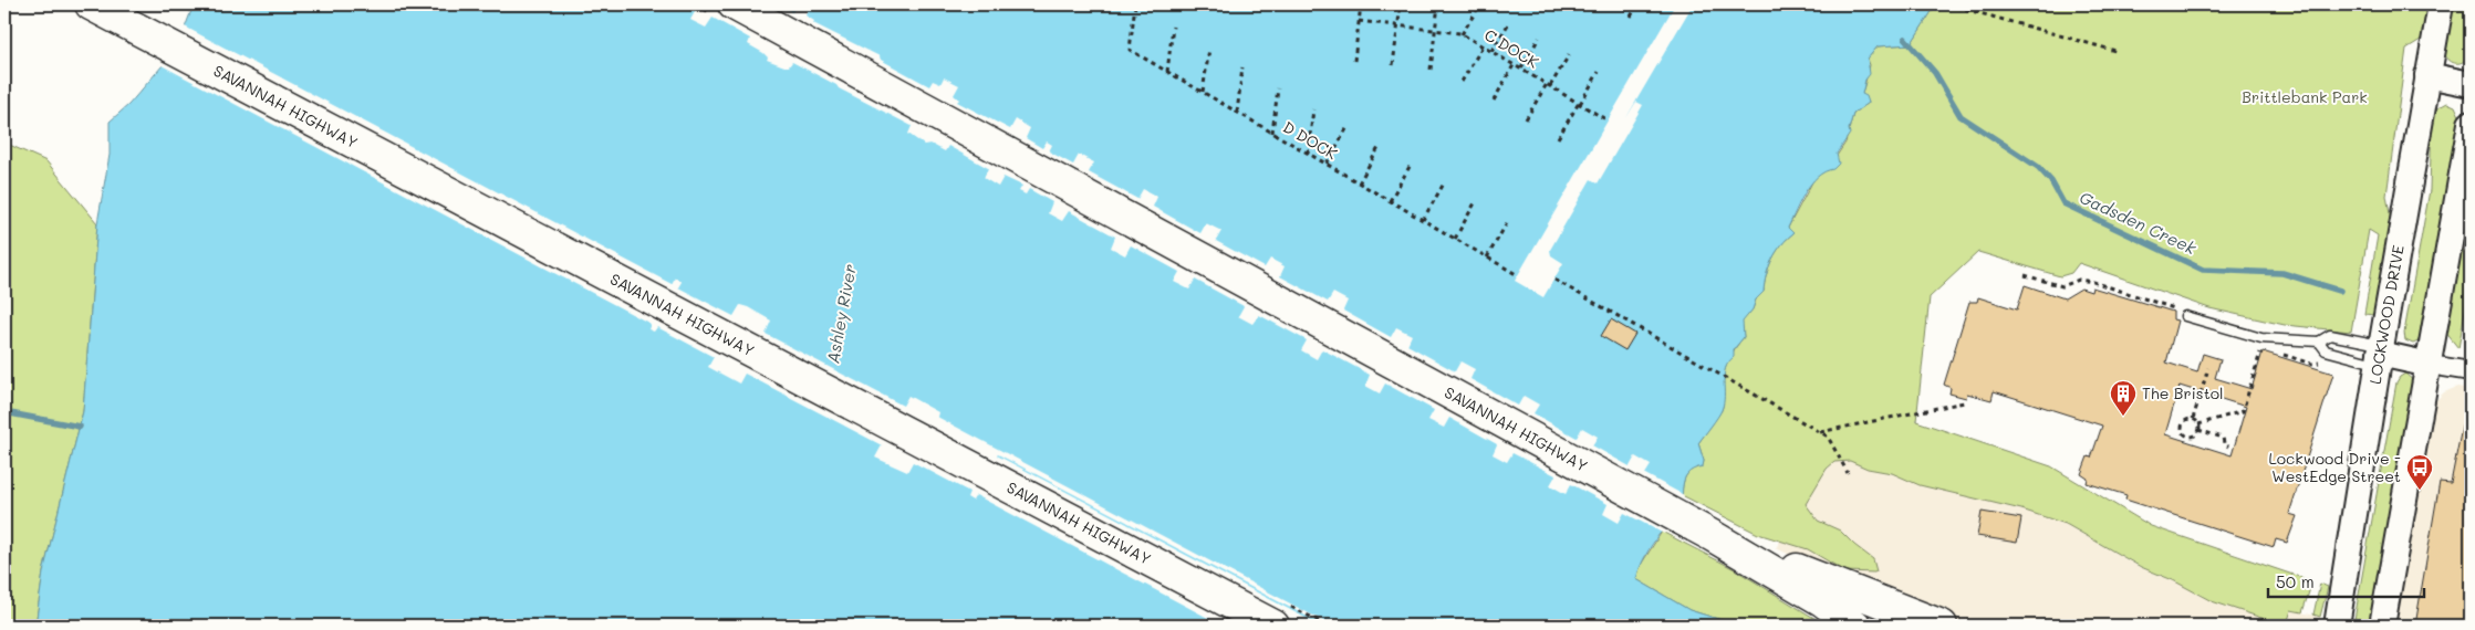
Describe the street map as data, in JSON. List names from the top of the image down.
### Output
{
  "streets": {
    "highway": ["SAVANNAH HIGHWAY"],
    "main road": ["LOCKWOOD DRIVE"],
    "path": ["C DOCK", "D DOCK"]
  },
  "water": ["Gadsden Creek", "Ashley River"],
  "parks": ["Brittlebank Park"],
  "places": {
    "building": ["The Bristol"],
    "bus stop": ["Lockwood Drive - WestEdge Street"]
  },
  "scale_bar": "50 m"
}
